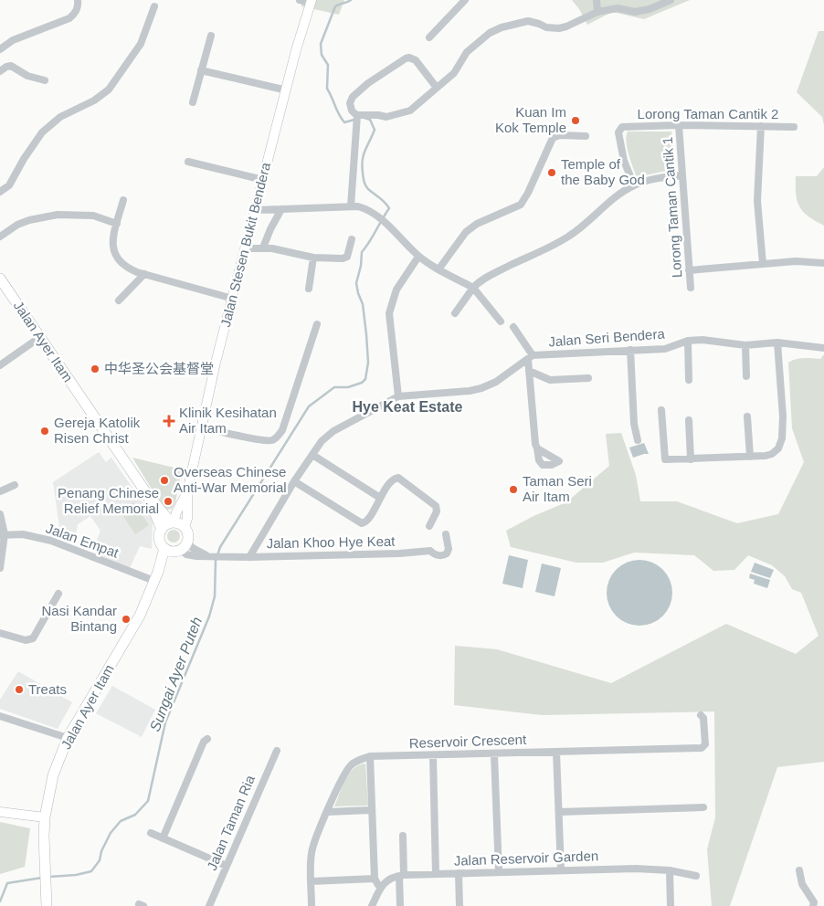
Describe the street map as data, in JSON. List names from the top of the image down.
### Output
{
  "streets": {
    "main road": ["Jalan Ayer Itam"],
    "street": [
      "Lorong Taman Cantik 2",
      "Lorong Taman Cantik 1",
      "Jalan Stesen Bukit Bendera",
      "Jalan Seri Bendera",
      "Jalan Empat",
      "Jalan Khoo Hye Keat",
      "Reservoir Crescent",
      "Jalan Taman Ria",
      "Jalan Reservoir Garden"
    ]
  },
  "crossings": [
    ["Lorong Taman Cantik 2", "Lorong Taman Cantik 1"],
    ["Jalan Stesen Bukit Bendera", "Jalan Ayer Itam"],
    ["Jalan Stesen Bukit Bendera", "Jalan Khoo Hye Keat"],
    ["Jalan Ayer Itam", "Jalan Empat"],
    ["Jalan Ayer Itam", "Jalan Khoo Hye Keat"]
  ],
  "districts": ["Hye Keat Estate"],
  "water": ["Sungai Ayer Puteh"],
  "places": {
    "other": [
      "Kuan Im Kok Temple",
      "Temple of the Baby God",
      "中华圣公会基督堂",
      "Gereja Katolik Risen Christ",
      "Overseas Chinese Anti-War Memorial",
      "Taman Seri Air Itam",
      "Penang Chinese Relief Memorial",
      "Nasi Kandar Bintang",
      "Treats"
    ],
    "health": ["Klinik Kesihatan Air Itam"]
  }
}
